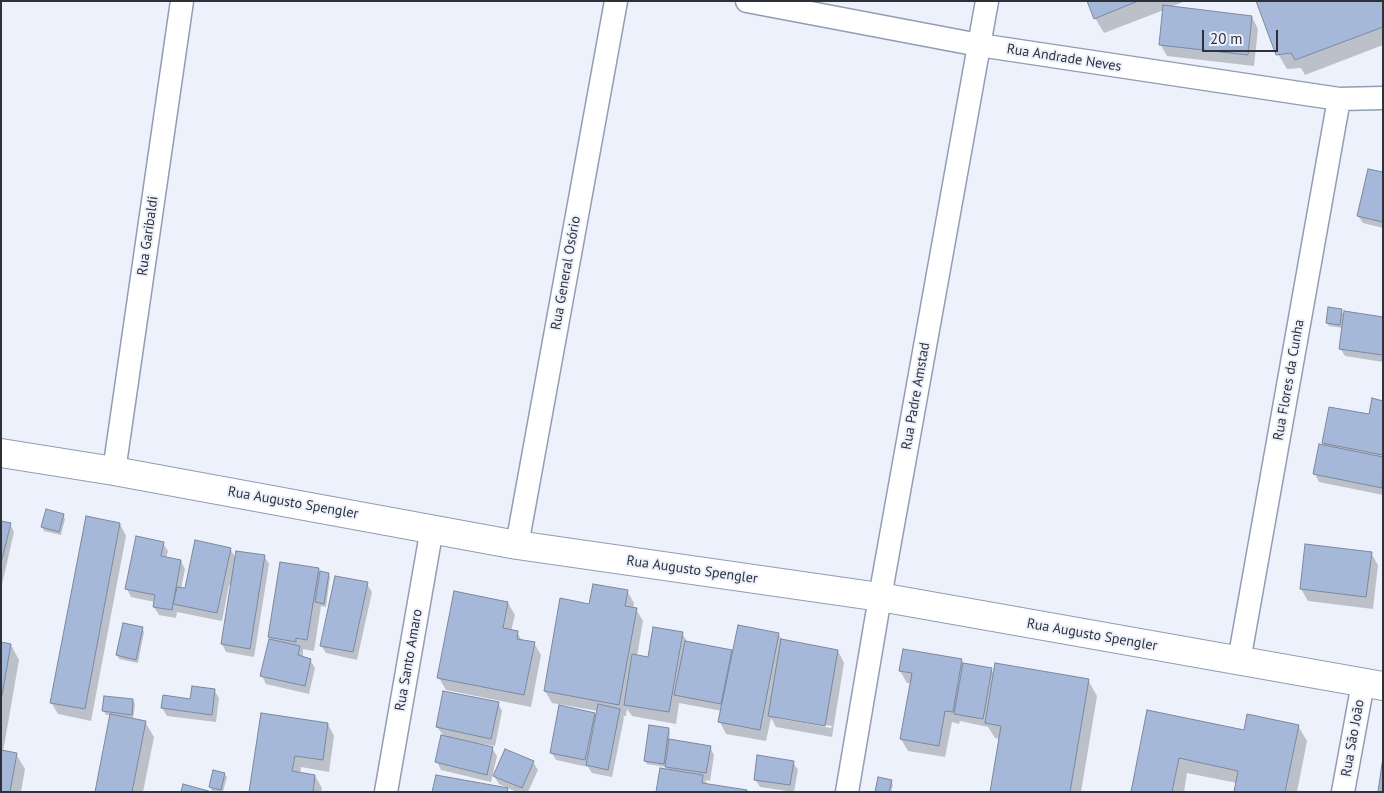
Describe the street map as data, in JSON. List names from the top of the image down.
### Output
{
  "streets": {
    "street": [
      "Rua Andrade Neves",
      "Rua Garibaldi",
      "Rua General Osório",
      "Rua Flores da Cunha",
      "Rua Padre Amstad",
      "Rua Augusto Spengler",
      "Rua Santo Amaro",
      "Rua São João"
    ]
  },
  "crossings": [
    ["Rua Andrade Neves", "Rua Flores da Cunha"],
    ["Rua Andrade Neves", "Rua Padre Amstad"],
    ["Rua Garibaldi", "Rua Augusto Spengler"],
    ["Rua General Osório", "Rua Augusto Spengler"],
    ["Rua Flores da Cunha", "Rua Augusto Spengler"],
    ["Rua Padre Amstad", "Rua Augusto Spengler"],
    ["Rua Augusto Spengler", "Rua Santo Amaro"],
    ["Rua Augusto Spengler", "Rua São João"]
  ],
  "scale_bar": "20 m"
}
